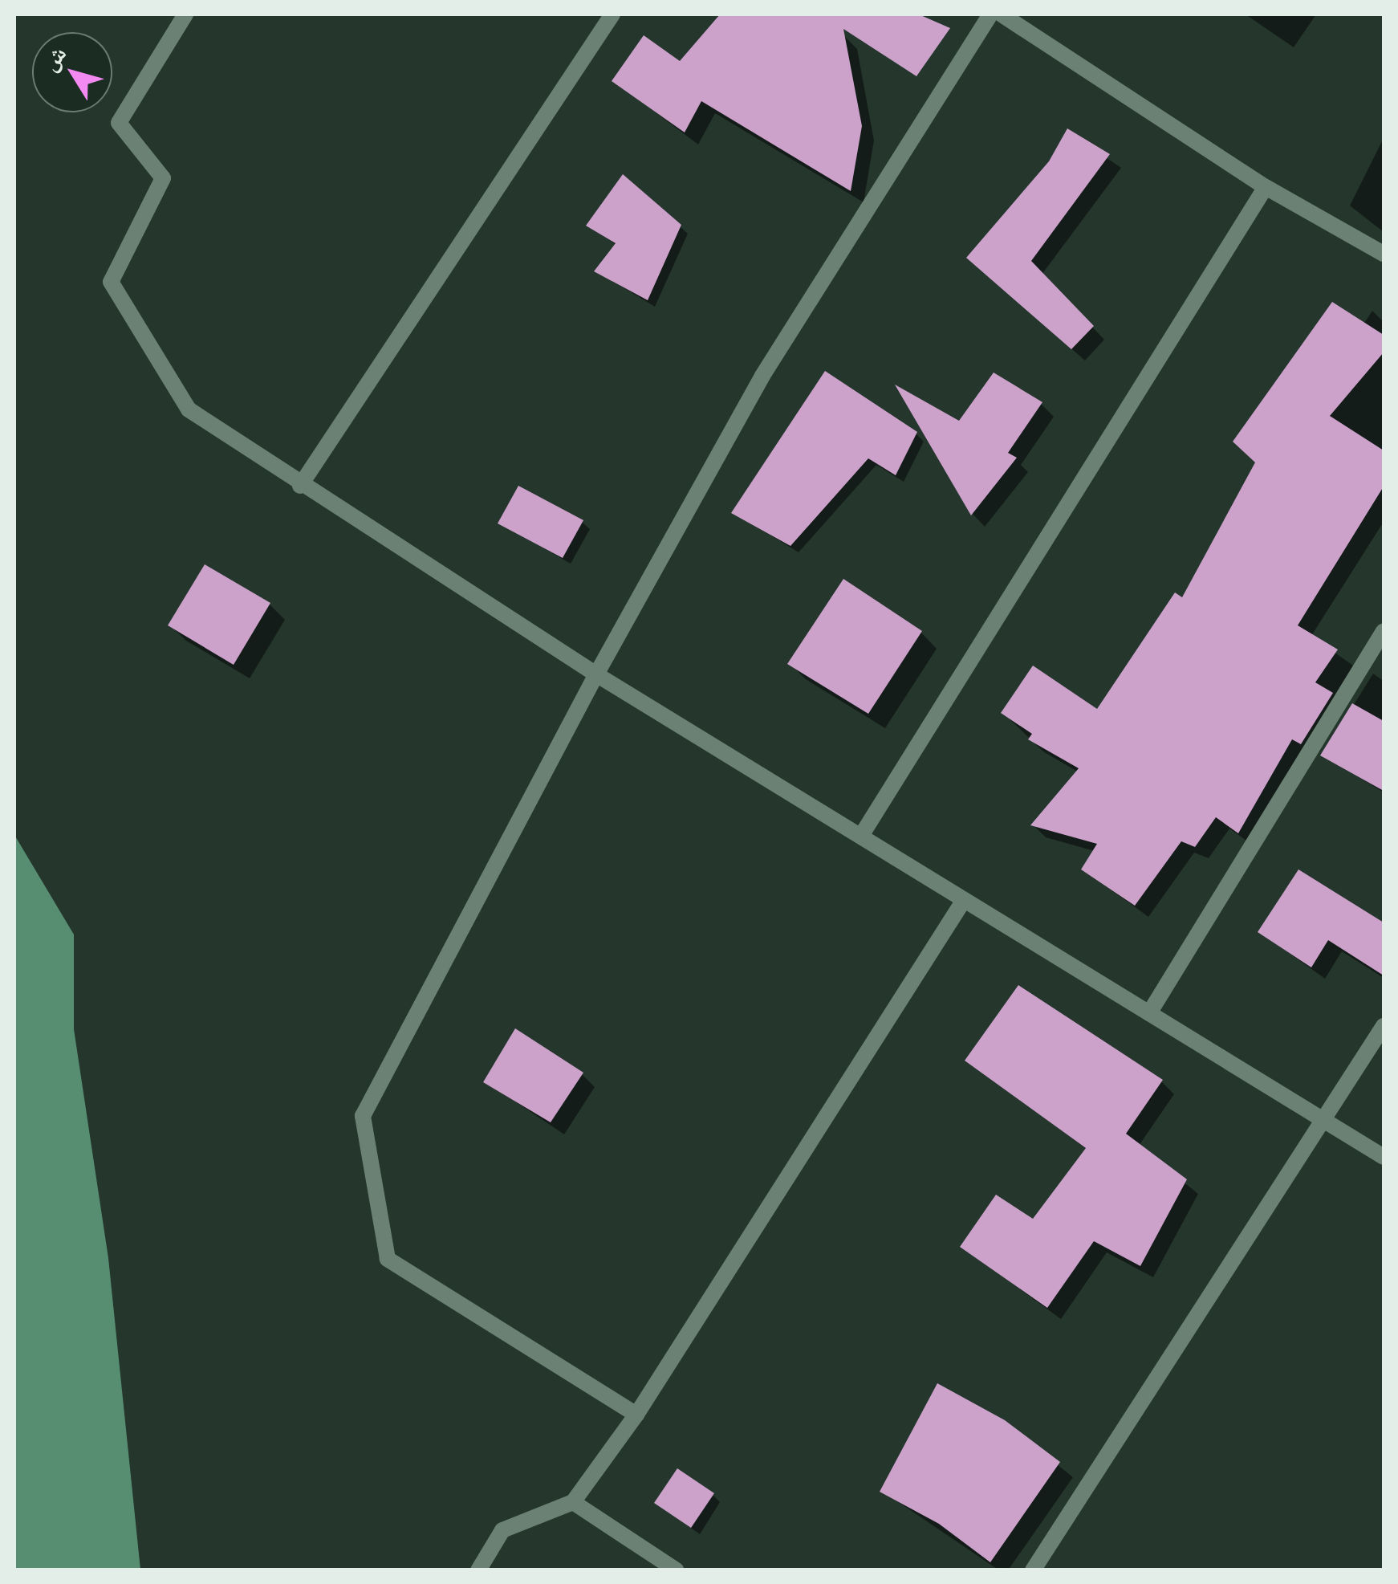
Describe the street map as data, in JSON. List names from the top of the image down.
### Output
{
  "north": "top left"
}
